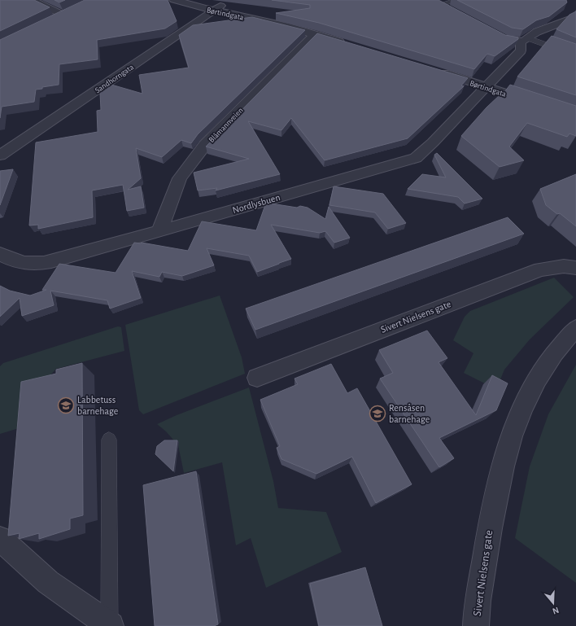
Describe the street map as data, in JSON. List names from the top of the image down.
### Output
{
  "streets": {
    "street": [
      "Børtindgata",
      "Sandhorngata",
      "Blåmannveien",
      "Nordlysbuen",
      "Sivert Nielsens gate"
    ]
  },
  "crossings": [
    ["Børtindgata", "Sandhorngata"],
    ["Børtindgata", "Blåmannveien"],
    ["Børtindgata", "Nordlysbuen"],
    ["Blåmannveien", "Nordlysbuen"]
  ],
  "places": {
    "school or university": ["Labbetuss barnehage", "Rensåsen barnehage"]
  },
  "north": "bottom"
}
